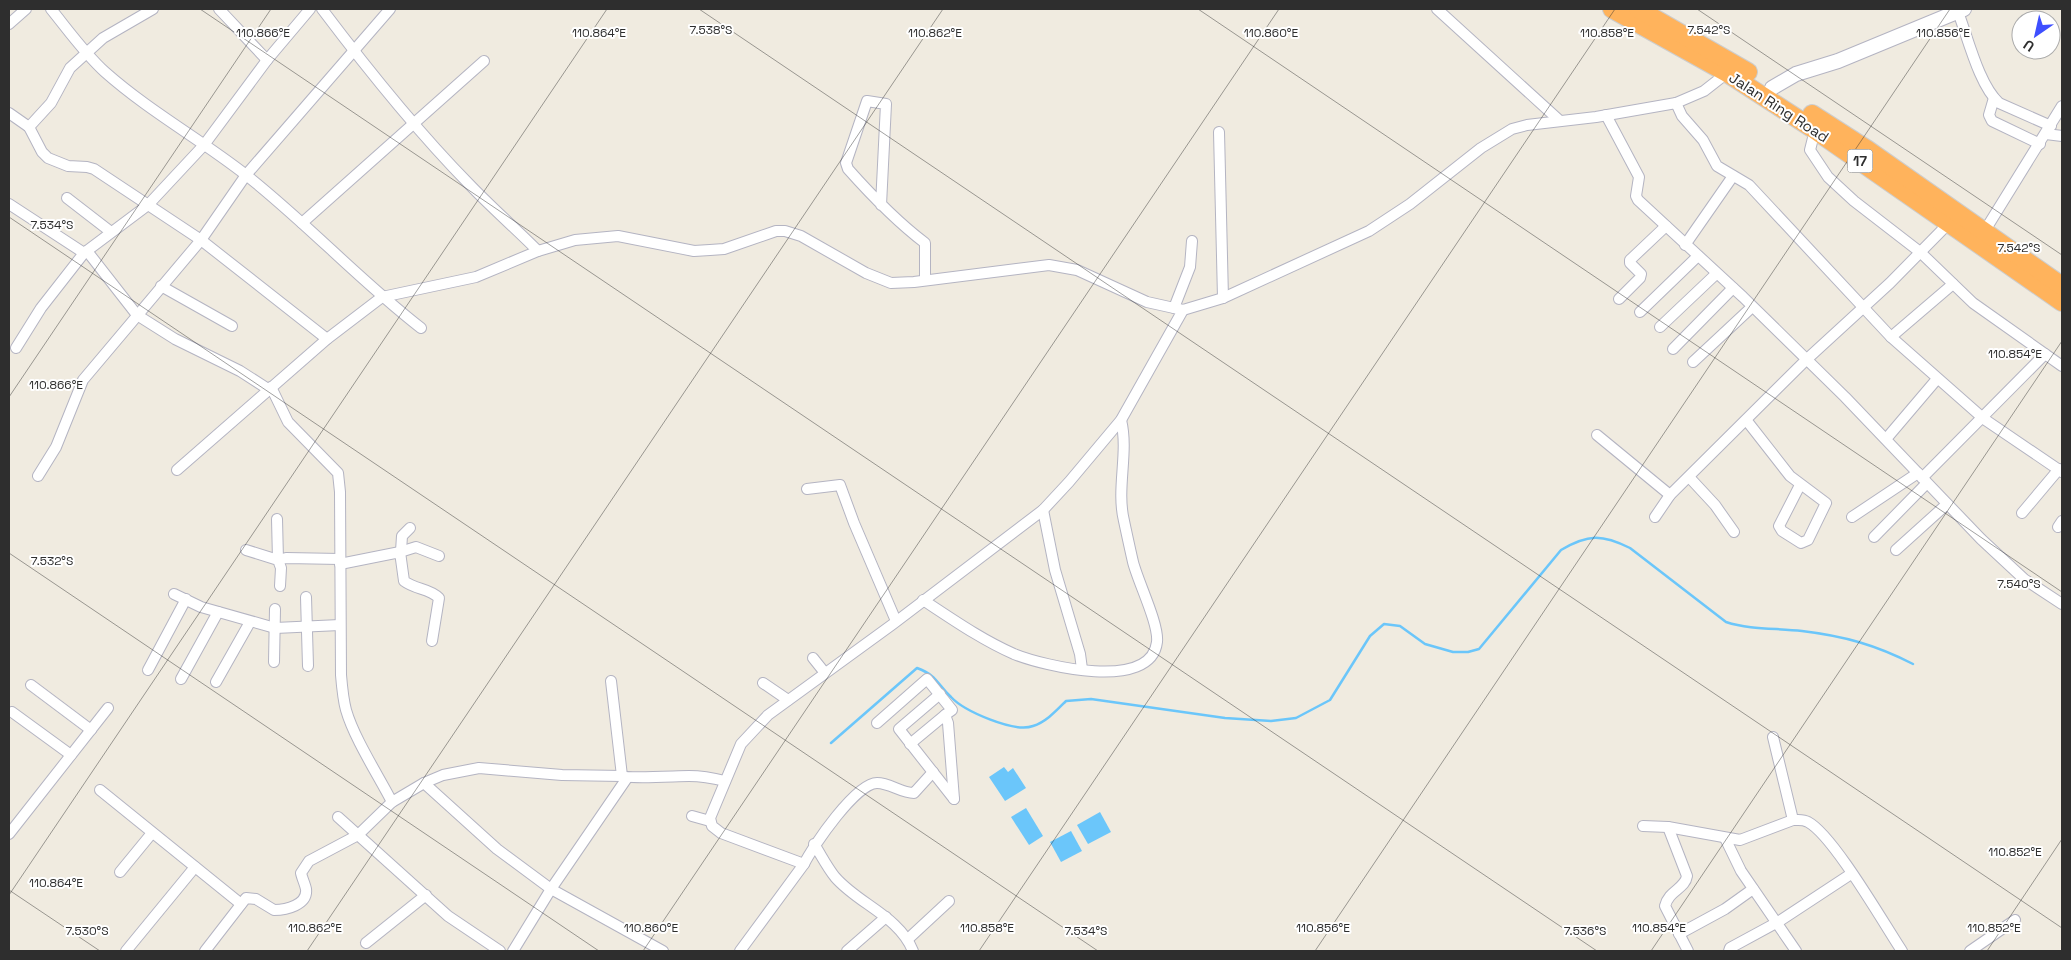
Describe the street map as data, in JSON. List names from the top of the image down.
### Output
{
  "streets": {
    "highway": ["Jalan Ring Road", "17"]
  },
  "north": "bottom left",
  "coordinates": [
    "7.538°S",
    "7.542°S",
    "110.866°E",
    "110.864°E",
    "110.862°E",
    "110.860°E",
    "110.858°E",
    "110.856°E",
    "7.534°S",
    "110.854°E",
    "7.532°S",
    "7.540°S",
    "110.852°E",
    "7.530°S",
    "7.536°S"
  ]
}
